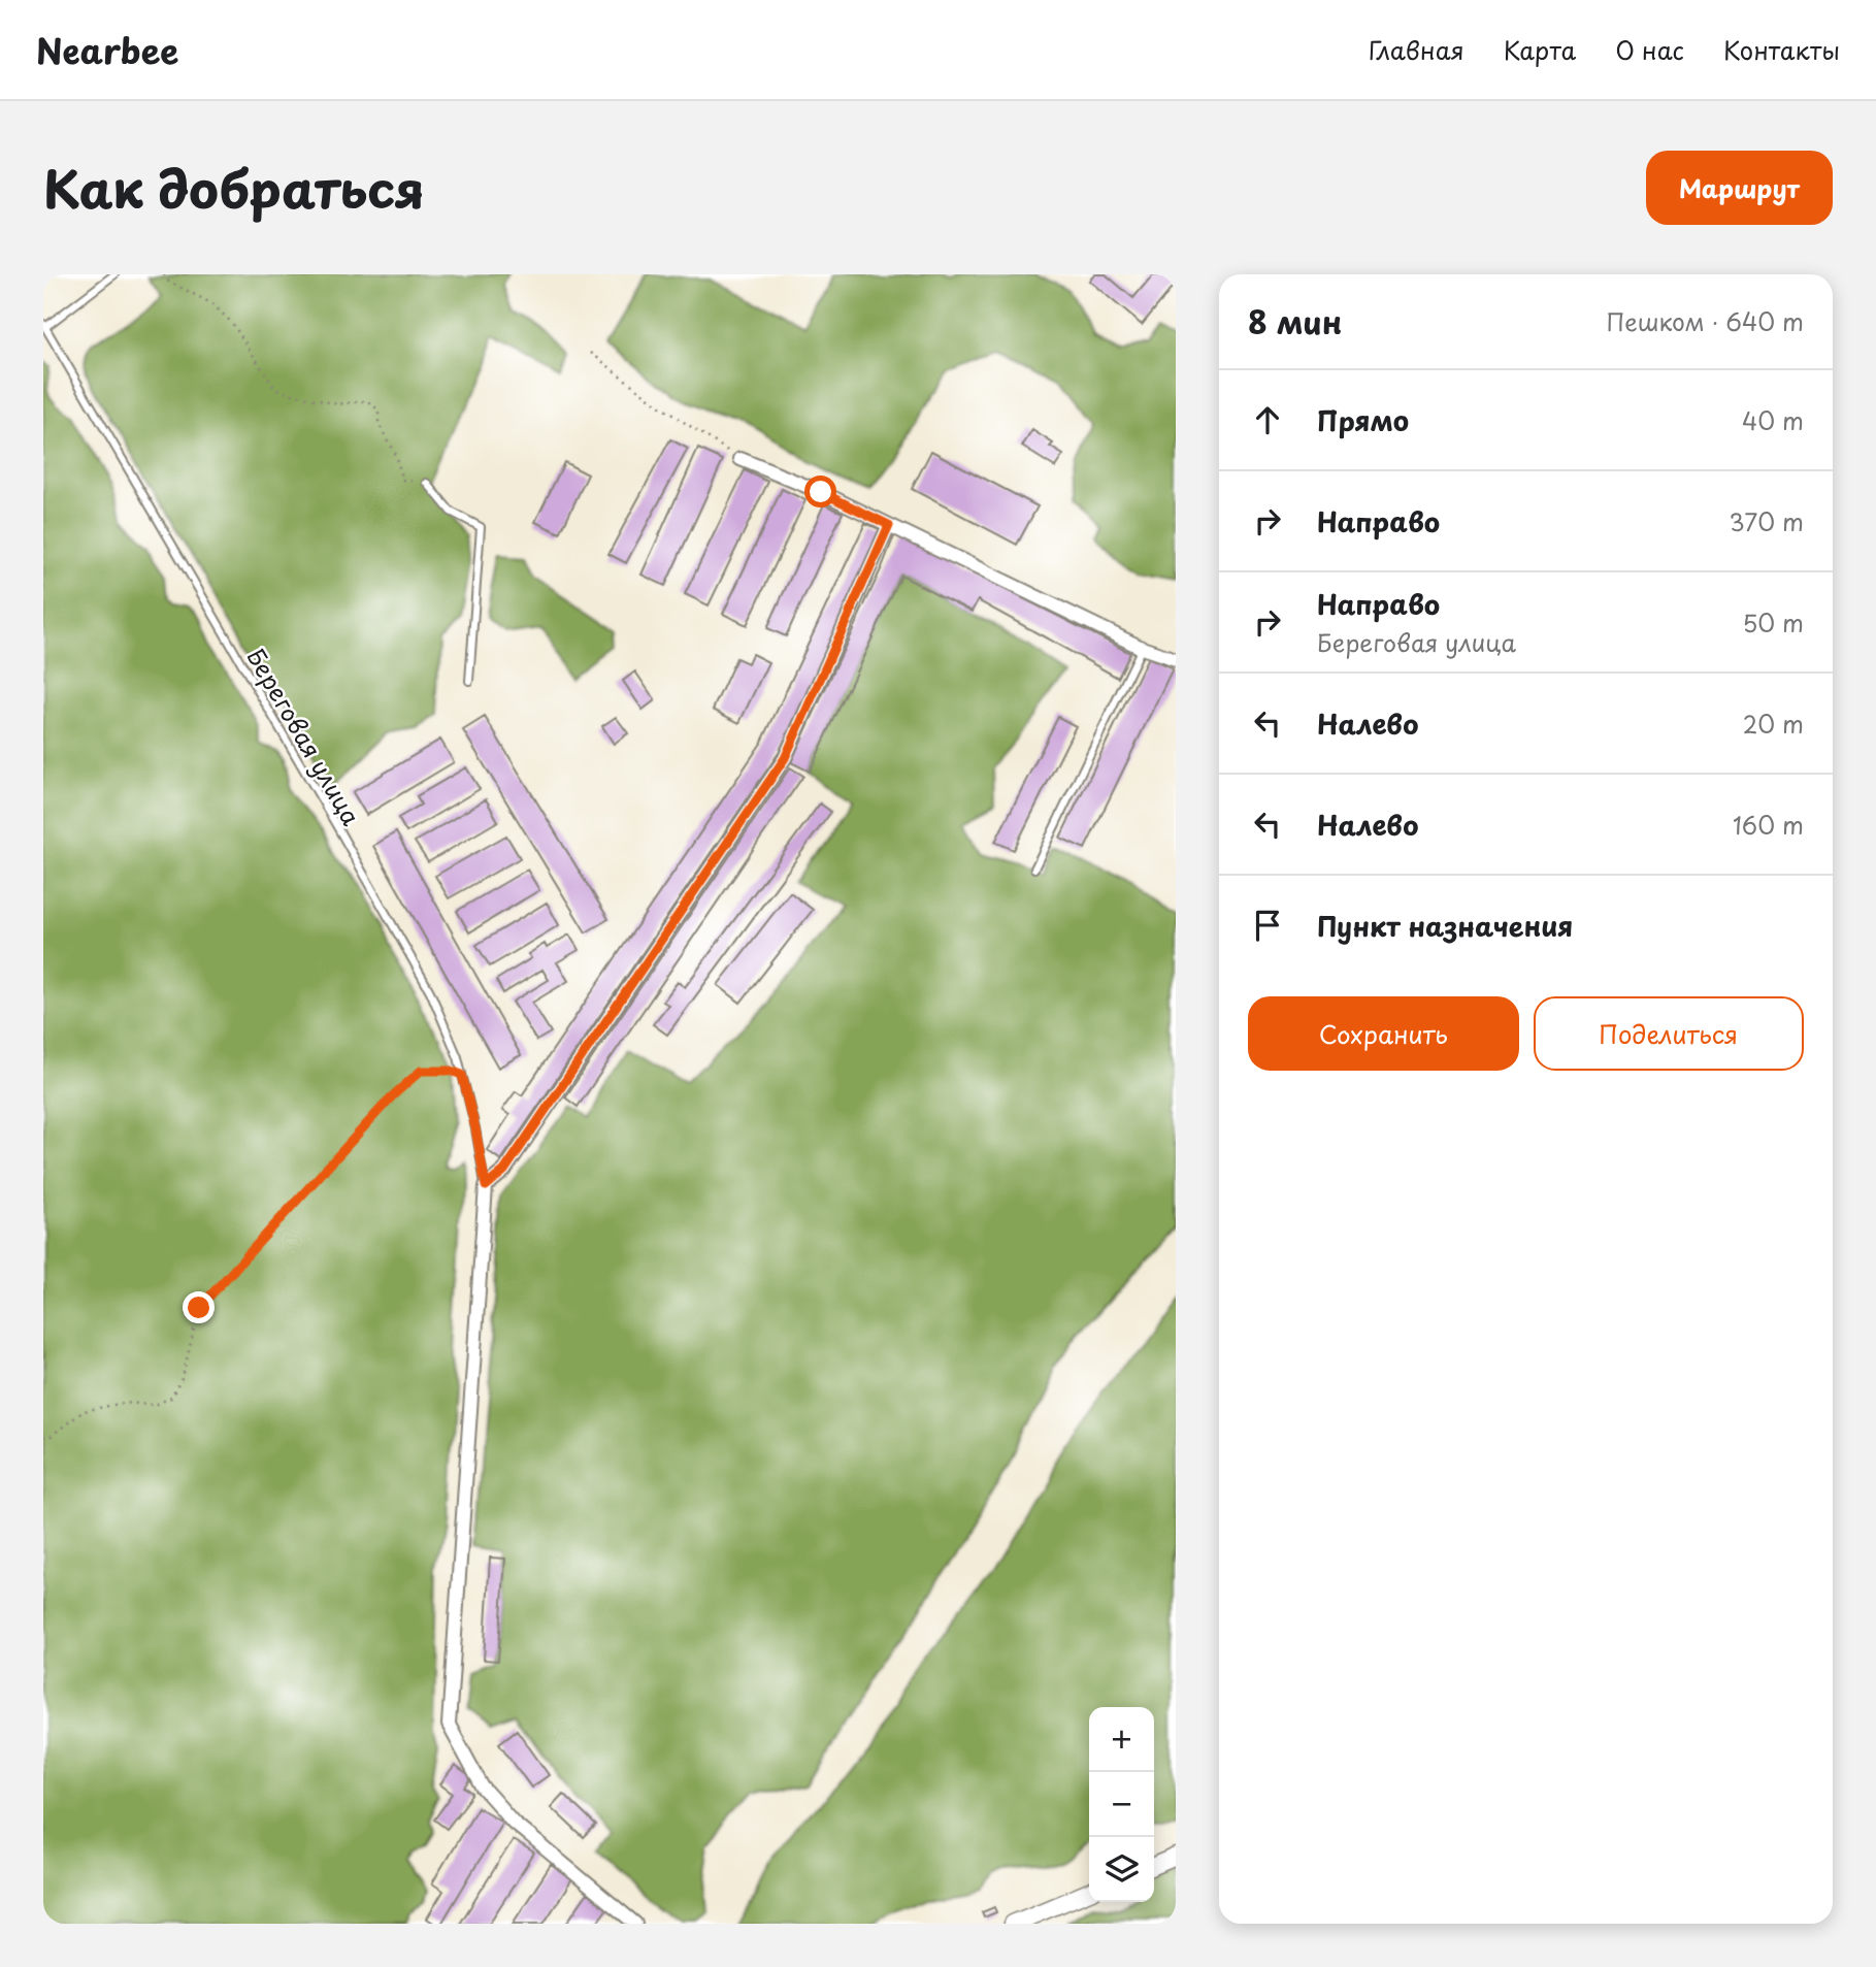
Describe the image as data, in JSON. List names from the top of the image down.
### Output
{
  "streets": {
    "lane": ["Береговая улица"]
  },
  "page": {
    "header": "Nearbee",
    "nav": [
      "Главная",
      "Карта",
      "О нас",
      "Контакты"
    ],
    "title": "Как добраться",
    "buttons": [
      "Маршрут",
      ["Сохранить", "Поделиться"]
    ],
    "heading": ["8 мин", "Пешком · 640 m"],
    "list": [
      ["Прямо", "40 m"],
      ["Направо", "370 m"],
      ["Направо", "Береговая улица", "50 m"],
      ["Налево", "20 m"],
      ["Налево", "160 m"],
      "Пункт назначения"
    ],
    "map_buttons": ["+", "−"]
  }
}
